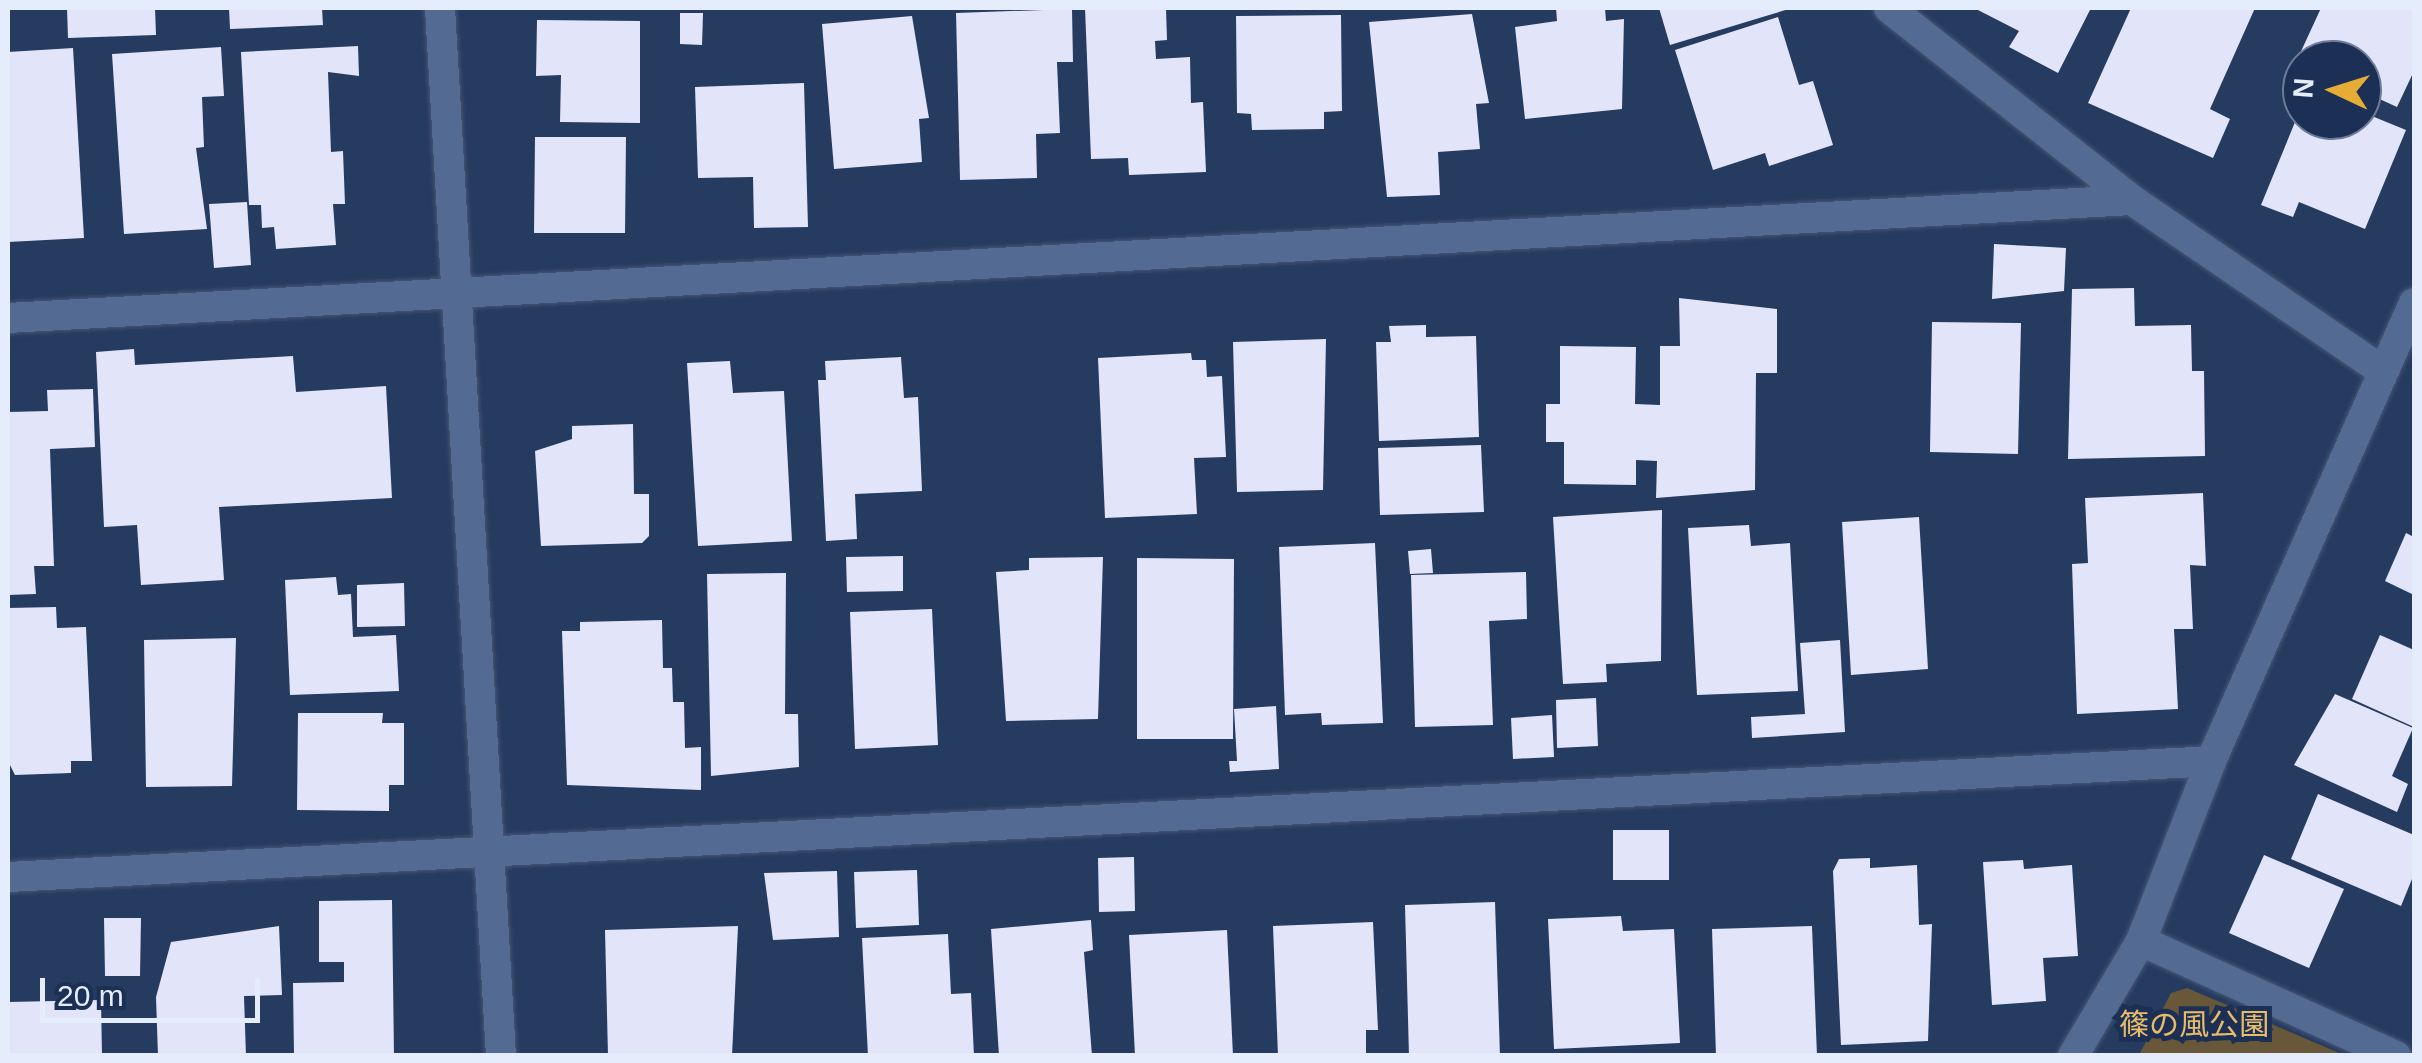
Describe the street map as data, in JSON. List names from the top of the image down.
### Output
{
  "parks": ["篠の風公園"],
  "scale_bar": "20 m",
  "north": "left"
}
